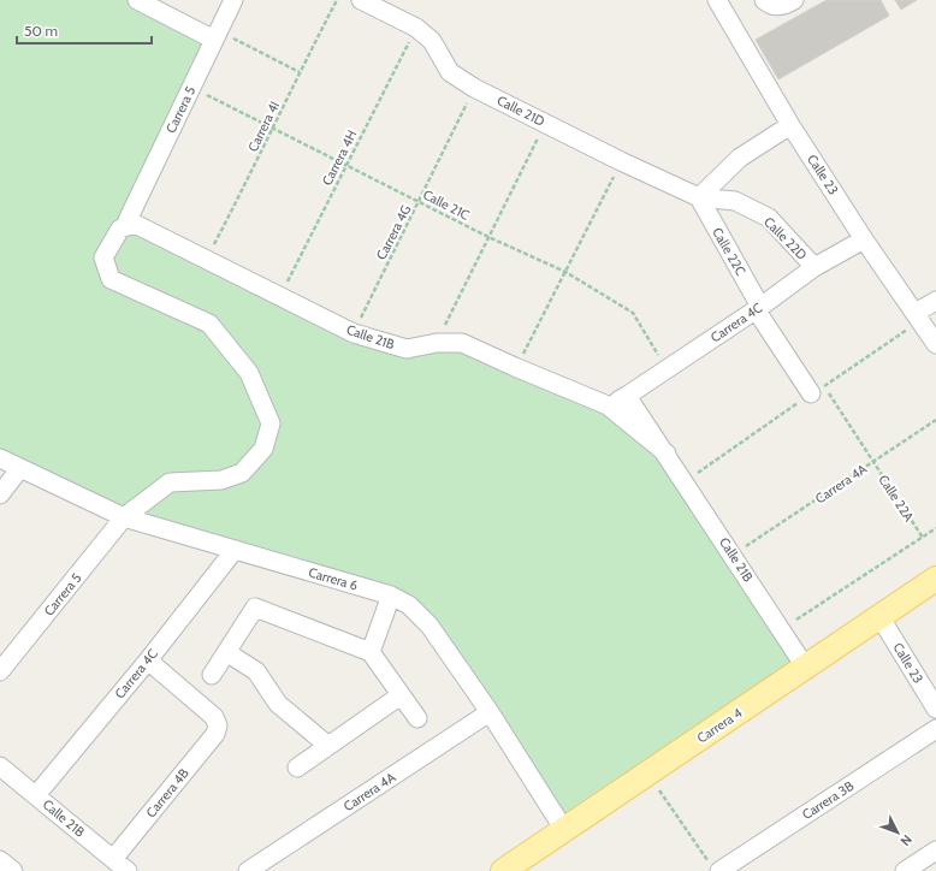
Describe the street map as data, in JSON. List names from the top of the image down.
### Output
{
  "streets": {
    "main road": ["Carrera 4"],
    "street": [
      "Carrera 5",
      "Calle 21D",
      "Calle 23",
      "Calle 22D",
      "Calle 22C",
      "Carrera 4C",
      "Calle 21B",
      "Carrera 4A",
      "Carrera 6",
      "Carrera 4B",
      "Carrera 3B"
    ],
    "path": [
      "Carrera 4I",
      "Carrera 4H",
      "Calle 21C",
      "Carrera 4G",
      "Calle 22A"
    ]
  },
  "crossings": [
    ["Carrera 5", "Calle 21C"],
    ["Carrera 5", "Calle 21B"],
    ["Carrera 5", "Carrera 6"],
    ["Calle 21D", "Carrera 4H"],
    ["Calle 21D", "Carrera 4G"],
    ["Calle 21D", "Calle 22D"],
    ["Calle 21D", "Calle 22C"],
    ["Carrera 4I", "Calle 21C"],
    ["Carrera 4I", "Calle 21B"],
    ["Carrera 4H", "Calle 21C"],
    ["Carrera 4H", "Calle 21B"],
    ["Calle 23", "Carrera 4C"],
    ["Calle 23", "Carrera 4"],
    ["Calle 21C", "Carrera 4G"],
    ["Calle 21C", "Carrera 4C"],
    ["Carrera 4G", "Calle 21B"],
    ["Calle 22D", "Calle 22C"],
    ["Calle 22D", "Carrera 4C"],
    ["Calle 22C", "Carrera 4C"],
    ["Carrera 4C", "Calle 21B"],
    ["Carrera 4C", "Carrera 6"],
    ["Carrera 4C", "Carrera 4B"],
    ["Calle 21B", "Carrera 4"],
    ["Calle 21B", "Carrera 4B"],
    ["Carrera 4A", "Calle 22A"],
    ["Carrera 4A", "Carrera 6"],
    ["Carrera 6", "Carrera 4"]
  ],
  "scale_bar": "50 m",
  "north": "bottom right"
}
